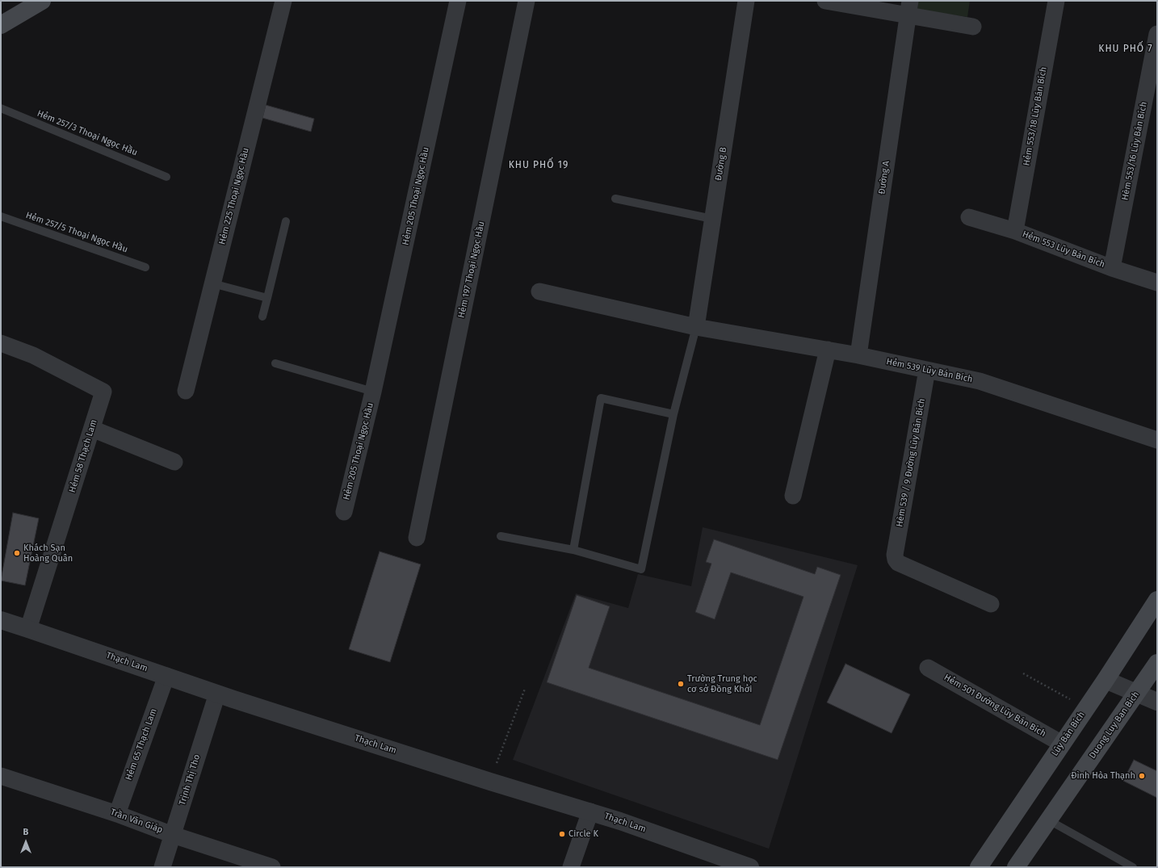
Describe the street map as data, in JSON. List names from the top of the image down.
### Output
{
  "streets": {
    "main road": ["Duong Luy Ban Bich", "Lũy Bán Bích"],
    "street": [
      "Hẻm 553/18 Lũy Bán Bích",
      "Hèm 553/16 Lũy Bán Bích",
      "Đường B",
      "Đường A",
      "Hẻm 225 Thoại Ngọc Hầu",
      "Hẻm 205 Thoại Ngọc Hầu",
      "Hẻm 553 Lũy Bán Bích",
      "Hẻm 197 Thoại Ngọc Hầu",
      "Hẻm 539 Lũy Bán Bích",
      "Hẻm 58 Thạch Lam",
      "Hèm 539 / 9 Đường Lũy Bán Bích",
      "Thạch Lam",
      "Hẻm 501 Đường Lũy Bán Bích",
      "Hẻm 65 Thạch Lam",
      "Trịnh Thị Tho",
      "Trần Văn Giáp"
    ],
    "lane": ["Hẻm 257/3 Thoại Ngọc Hầu", "Hẻm 257/5 Thoại Ngọc Hầu"]
  },
  "crossings": [
    ["Hẻm 553/18 Lũy Bán Bích", "Hẻm 553 Lũy Bán Bích"],
    ["Hèm 553/16 Lũy Bán Bích", "Hẻm 553 Lũy Bán Bích"],
    ["Đường B", "Hẻm 539 Lũy Bán Bích"],
    ["Đường A", "Hẻm 539 Lũy Bán Bích"],
    ["Hẻm 539 Lũy Bán Bích", "Hèm 539 / 9 Đường Lũy Bán Bích"],
    ["Hẻm 58 Thạch Lam", "Thạch Lam"],
    ["Thạch Lam", "Hẻm 65 Thạch Lam"],
    ["Thạch Lam", "Trịnh Thị Tho"],
    ["Hẻm 501 Đường Lũy Bán Bích", "Lũy Bán Bích"],
    ["Hẻm 65 Thạch Lam", "Trần Văn Giáp"],
    ["Trịnh Thị Tho", "Trần Văn Giáp"]
  ],
  "districts": ["KHU PHỐ 7", "KHU PHỐ 19"],
  "places": [
    "Khách Sạn Hoàng Quân",
    "Trường Trung học cơ sở Đồng Khởi",
    "Đình Hòa Thạnh",
    "Circle K"
  ],
  "north": "top"
}
